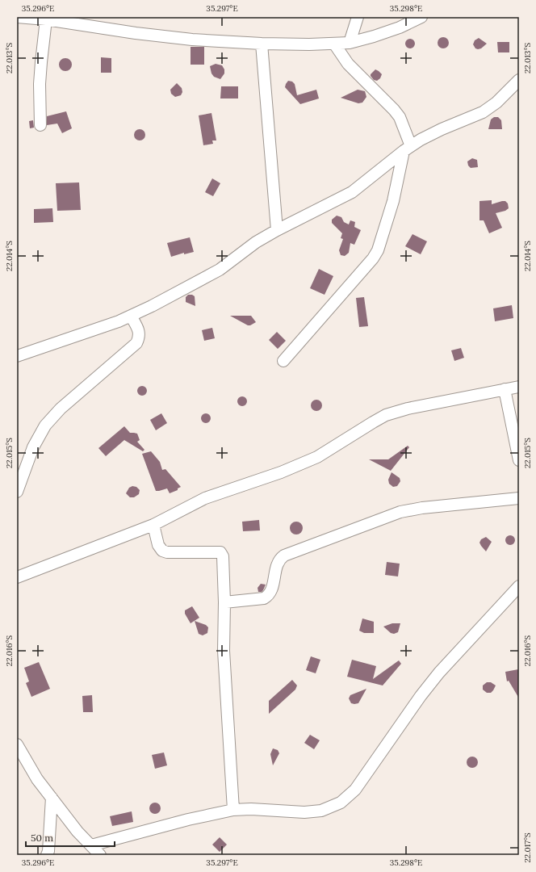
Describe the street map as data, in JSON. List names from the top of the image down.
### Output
{
  "scale_bar": "50 m",
  "coordinates": [
    "35.296°E",
    "35.297°E",
    "35.298°E",
    "22.013°S",
    "22.014°S",
    "22.015°S",
    "22.016°S",
    "22.017°S"
  ]
}
